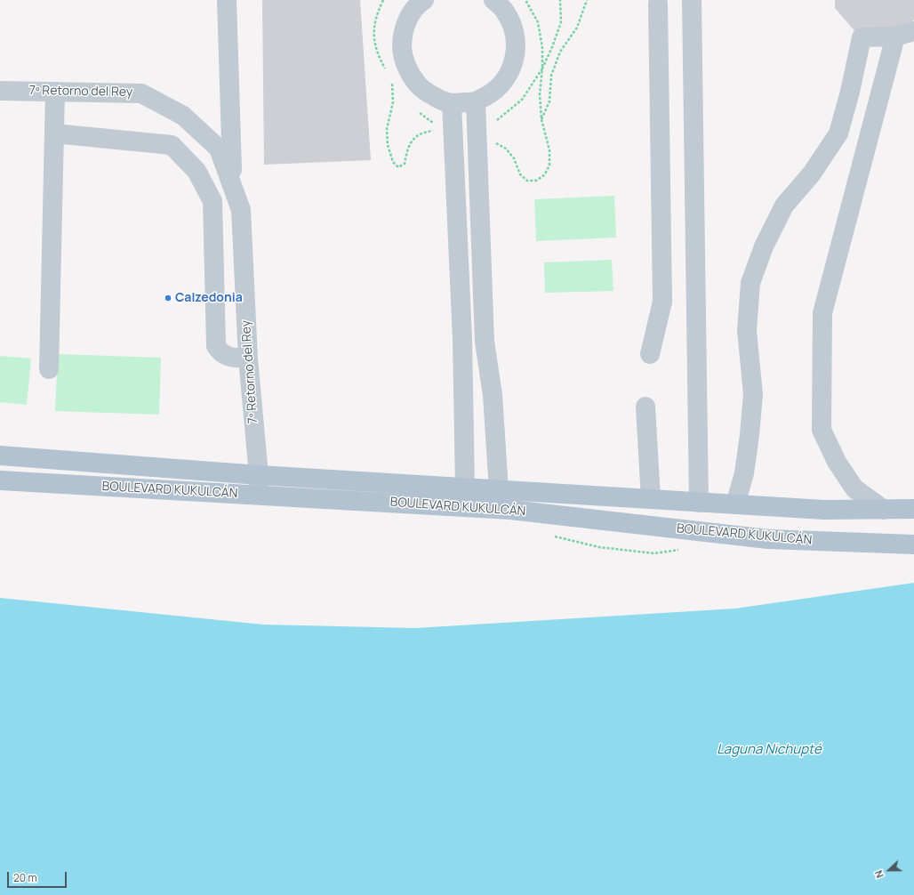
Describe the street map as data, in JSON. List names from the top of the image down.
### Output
{
  "streets": {
    "main road": ["BOULEVARD KUKULCÁN"],
    "street": ["7º Retorno del Rey"]
  },
  "crossings": [
    ["7º Retorno del Rey", "BOULEVARD KUKULCÁN"]
  ],
  "water": ["Laguna Nichupté"],
  "places": ["Calzedonia"],
  "scale_bar": "20 m",
  "north": "left"
}
